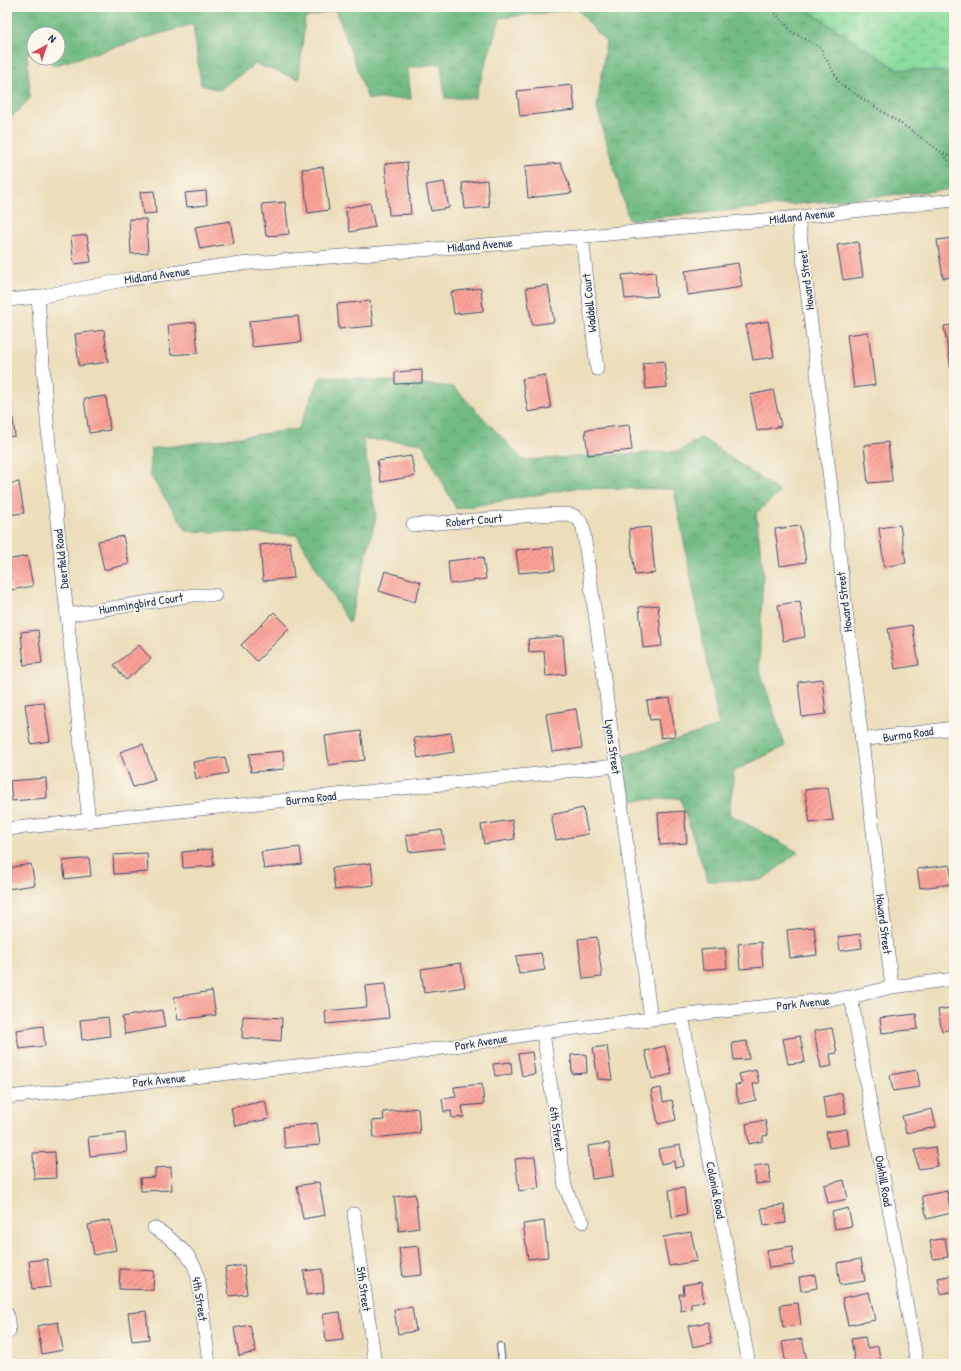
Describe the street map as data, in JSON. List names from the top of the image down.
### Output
{
  "streets": {
    "street": [
      "Midland Avenue",
      "Howard Street",
      "Waddell Court",
      "Robert Court",
      "Deerfield Road",
      "Hummingbird Court",
      "Burma Road",
      "Lyons Street",
      "Park Avenue",
      "6th Street",
      "Oakhill Road",
      "Colonial Road",
      "5th Street",
      "4th Street"
    ]
  },
  "crossings": [
    ["Midland Avenue", "Howard Street"],
    ["Midland Avenue", "Waddell Court"],
    ["Midland Avenue", "Deerfield Road"],
    ["Howard Street", "Burma Road"],
    ["Howard Street", "Park Avenue"],
    ["Robert Court", "Lyons Street"],
    ["Deerfield Road", "Hummingbird Court"],
    ["Deerfield Road", "Burma Road"],
    ["Burma Road", "Lyons Street"],
    ["Lyons Street", "Park Avenue"],
    ["Park Avenue", "6th Street"],
    ["Park Avenue", "Oakhill Road"],
    ["Park Avenue", "Colonial Road"]
  ],
  "north": "top right"
}
